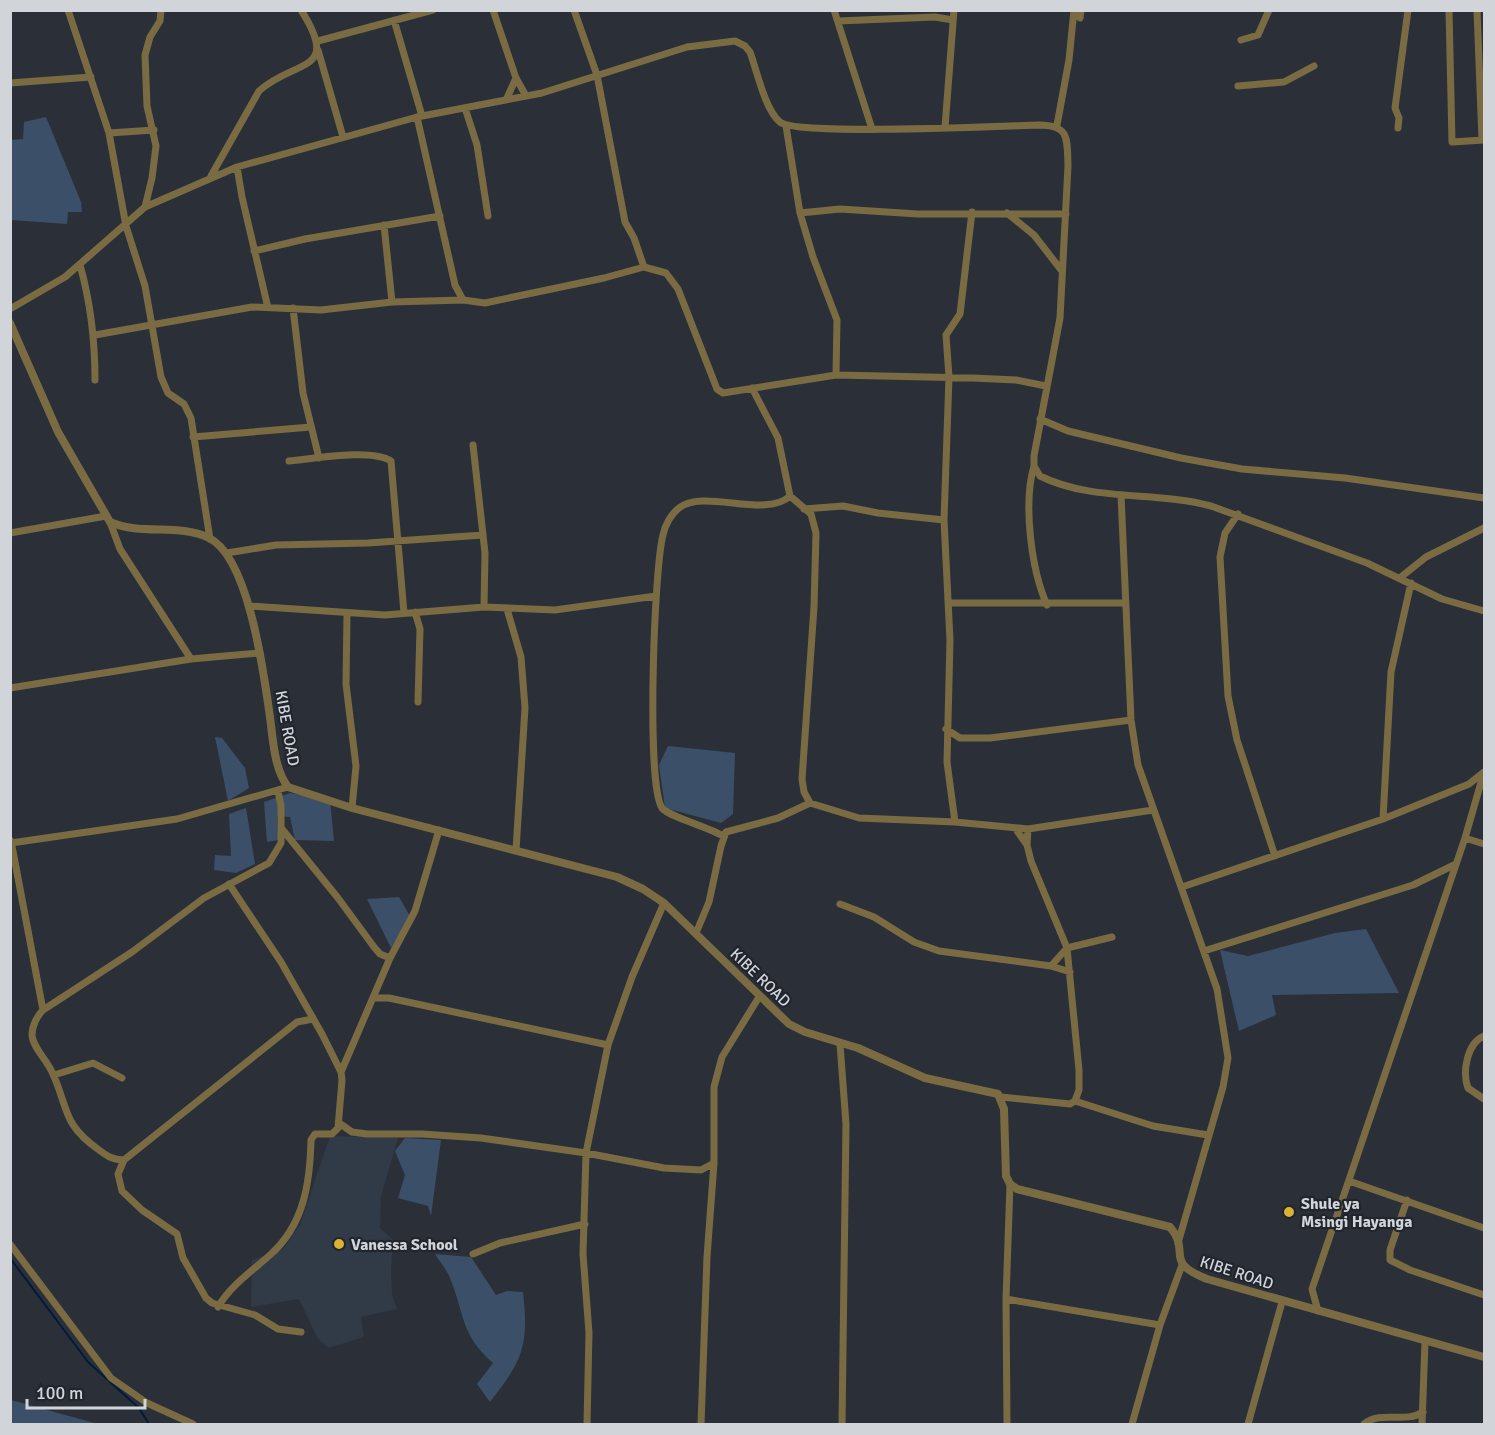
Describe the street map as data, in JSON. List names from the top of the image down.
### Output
{
  "streets": {
    "street": ["KIBE ROAD"]
  },
  "places": ["Shule ya Msingi Hayanga", "Vanessa School"],
  "scale_bar": "100 m"
}
